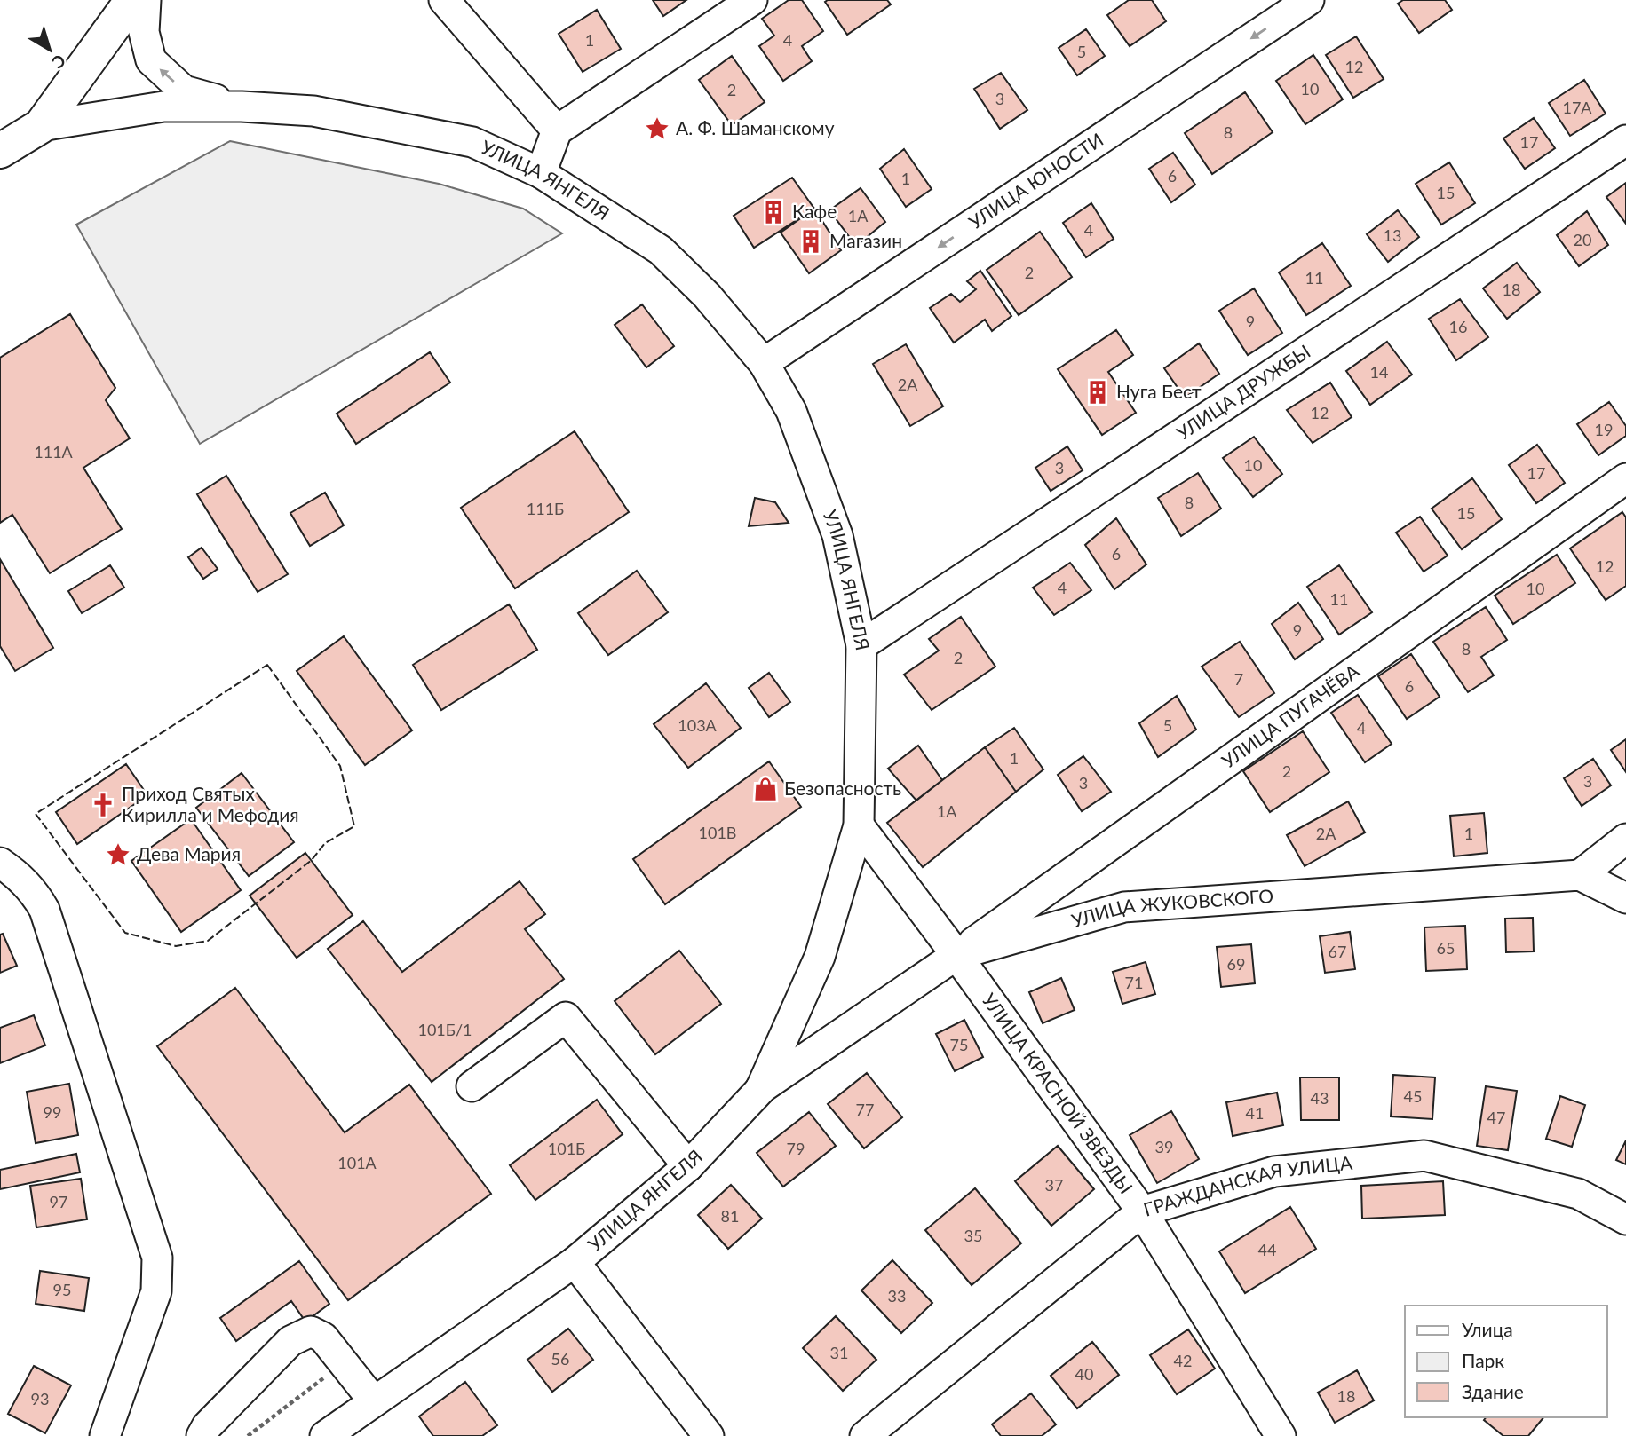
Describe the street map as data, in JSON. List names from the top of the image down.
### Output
{
  "streets": {
    "main road": ["УЛИЦА ЯНГЕЛЯ"],
    "street": [
      "УЛИЦА ЮНОСТИ",
      "УЛИЦА ДРУЖБЫ",
      "УЛИЦА ПУГАЧЁВА",
      "УЛИЦА ЖУКОВСКОГО",
      "УЛИЦА КРАСНОЙ ЗВЕЗДЫ",
      "ГРАЖДАНСКАЯ УЛИЦА"
    ]
  },
  "crossings": [
    ["УЛИЦА ЯНГЕЛЯ", "УЛИЦА ЮНОСТИ"],
    ["УЛИЦА ЯНГЕЛЯ", "УЛИЦА ДРУЖБЫ"],
    ["УЛИЦА ЯНГЕЛЯ", "УЛИЦА ЖУКОВСКОГО"],
    ["УЛИЦА ЯНГЕЛЯ", "УЛИЦА КРАСНОЙ ЗВЕЗДЫ"],
    ["УЛИЦА ПУГАЧЁВА", "УЛИЦА ЖУКОВСКОГО"],
    ["УЛИЦА ПУГАЧЁВА", "УЛИЦА КРАСНОЙ ЗВЕЗДЫ"],
    ["УЛИЦА ЖУКОВСКОГО", "УЛИЦА КРАСНОЙ ЗВЕЗДЫ"],
    ["УЛИЦА КРАСНОЙ ЗВЕЗДЫ", "ГРАЖДАНСКАЯ УЛИЦА"]
  ],
  "one_way": ["УЛИЦА ЮНОСТИ"],
  "places": {
    "place": ["А. Ф. Шаманскому", "Дева Мария"],
    "building": ["Кафе", "Магазин", "Нуга Бест"],
    "shop": ["Безопасность"],
    "church": ["Приход Святых Кирилла и Мефодия"]
  },
  "house_numbers": [
    "1",
    "4",
    "5",
    "12",
    "10",
    "2",
    "3",
    "17А",
    "8",
    "17",
    "6",
    "1",
    "15",
    "1А",
    "4",
    "13",
    "20",
    "2",
    "11",
    "18",
    "9",
    "16",
    "14",
    "2А",
    "12",
    "19",
    "111А",
    "10",
    "3",
    "17",
    "8",
    "111Б",
    "15",
    "6",
    "12",
    "4",
    "10",
    "11",
    "9",
    "8",
    "2",
    "7",
    "6",
    "103А",
    "5",
    "4",
    "1",
    "2",
    "3",
    "3",
    "1А",
    "101В",
    "2А",
    "1",
    "65",
    "67",
    "69",
    "71",
    "101Б/1",
    "75",
    "45",
    "43",
    "77",
    "99",
    "41",
    "47",
    "39",
    "101Б",
    "79",
    "101А",
    "37",
    "97",
    "81",
    "35",
    "44",
    "95",
    "33",
    "31",
    "56",
    "42",
    "40",
    "18",
    "93"
  ],
  "legend": ["Улица", "Парк", "Здание"],
  "north": "bottom right"
}
